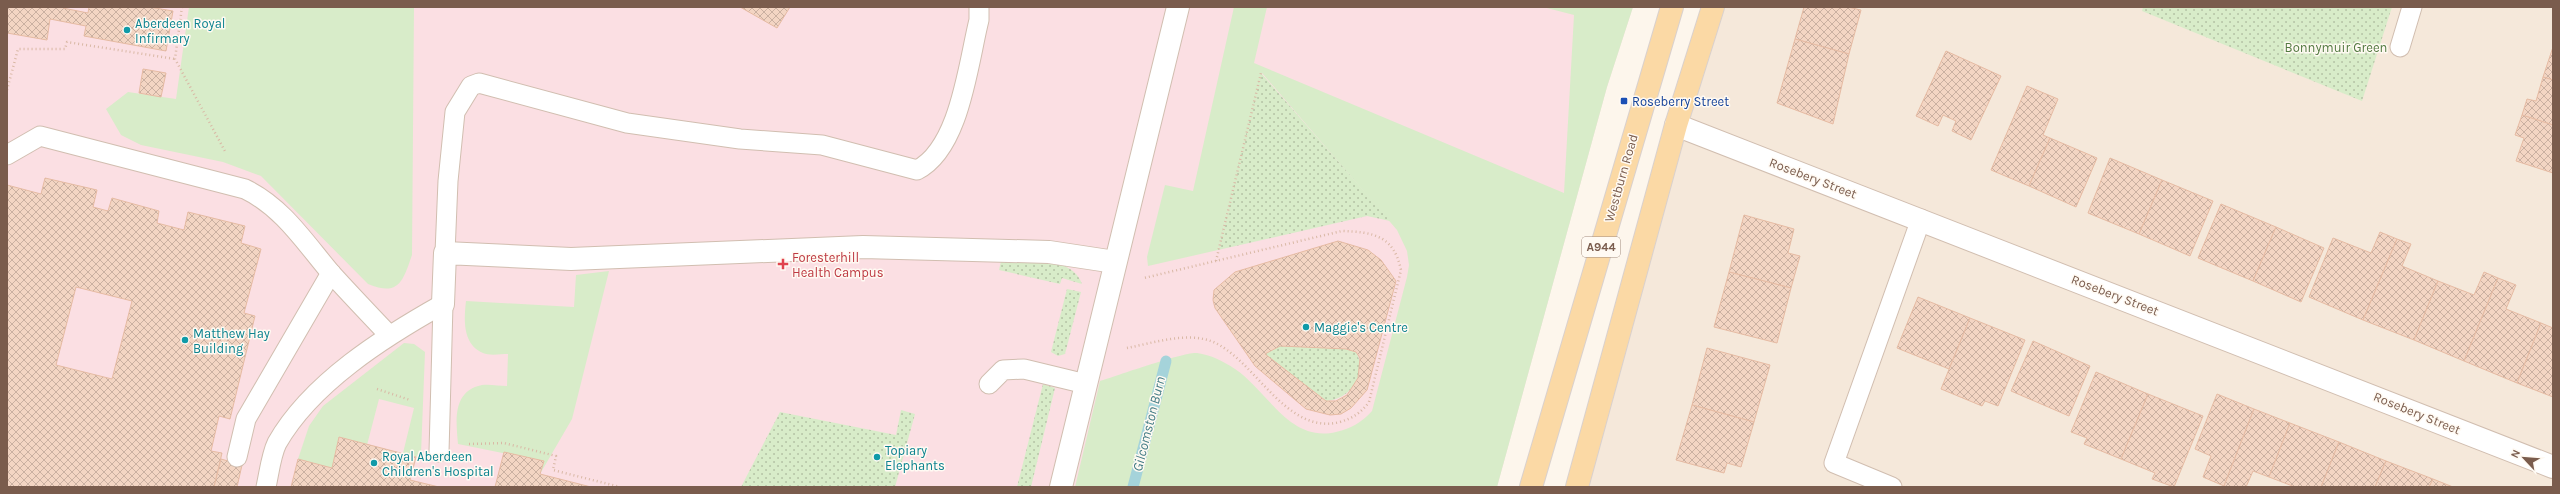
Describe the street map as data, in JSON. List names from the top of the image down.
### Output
{
  "streets": {
    "main road": ["Westburn Road", "A944"],
    "street": ["Rosebery Street"]
  },
  "crossings": [
    ["Rosebery Street", "A944"]
  ],
  "water": ["Gilcomston Burn"],
  "parks": ["Bonnymuir Green"],
  "places": {
    "other": [
      "Aberdeen Royal Infirmary",
      "Maggie's Centre",
      "Matthew Hay Building",
      "Topiary Elephants",
      "Royal Aberdeen Children's Hospital"
    ],
    "transit": ["Roseberry Street"],
    "health": ["Foresterhill Health Campus"]
  },
  "north": "top left"
}
